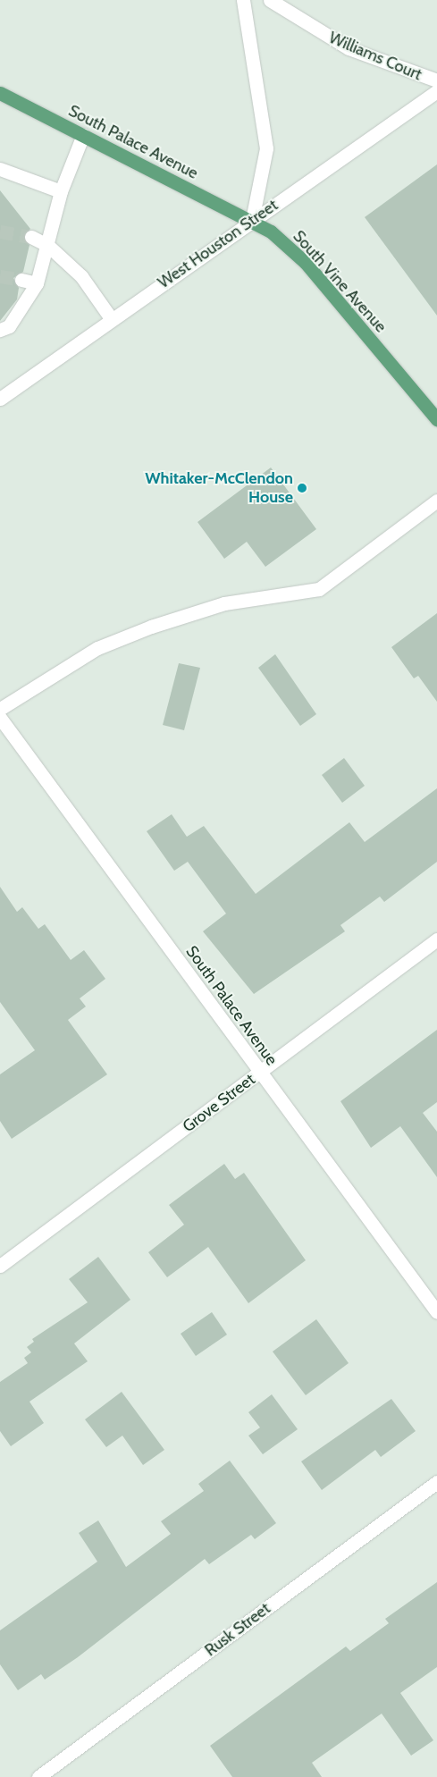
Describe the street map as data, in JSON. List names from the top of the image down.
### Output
{
  "streets": {
    "main road": ["South Palace Avenue", "South Vine Avenue"],
    "street": [
      "Williams Court",
      "West Houston Street",
      "Grove Street",
      "Rusk Street"
    ]
  },
  "crossings": [
    ["South Palace Avenue", "West Houston Street"],
    ["South Palace Avenue", "South Vine Avenue"],
    ["South Palace Avenue", "Grove Street"],
    ["West Houston Street", "South Vine Avenue"]
  ],
  "places": ["Whitaker-McClendon House"]
}
